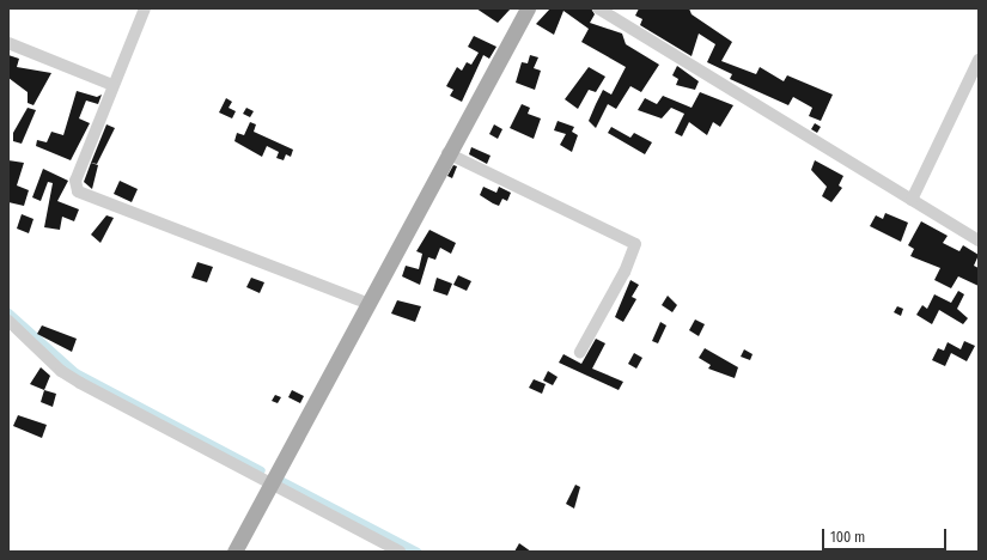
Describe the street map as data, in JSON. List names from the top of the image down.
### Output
{
  "scale_bar": "100 m"
}
